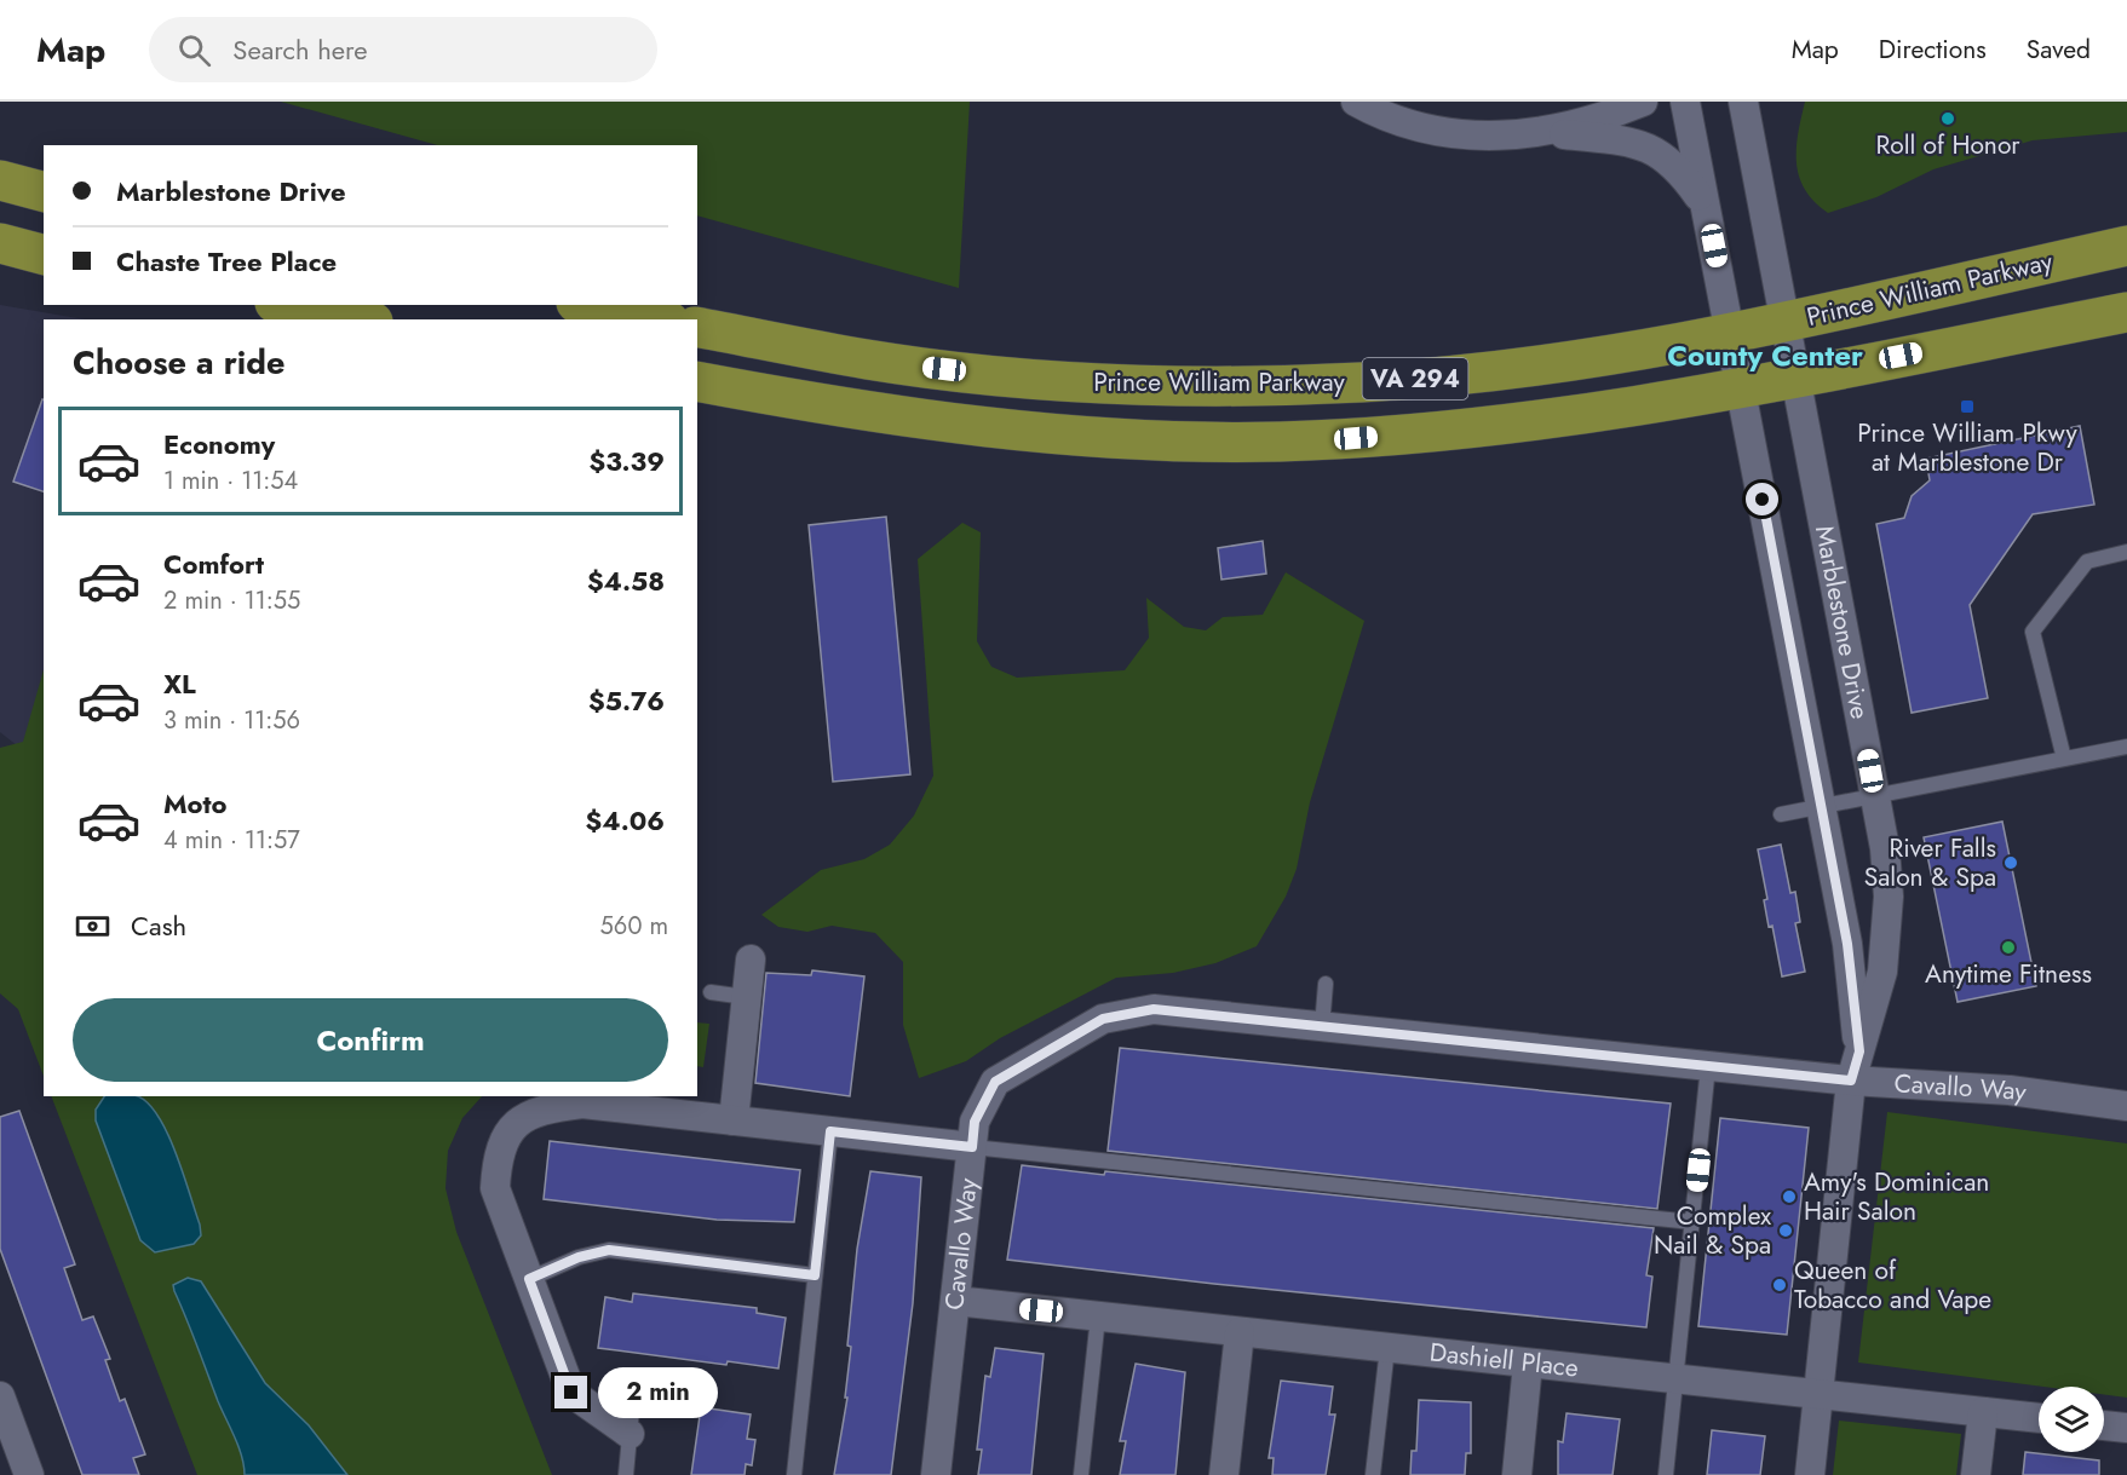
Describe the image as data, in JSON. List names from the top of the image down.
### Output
{
  "streets": {
    "highway": ["Prince William Parkway", "VA 294"],
    "street": ["Marblestone Drive", "Cavallo Way", "Dashiell Place"]
  },
  "crossings": [
    ["Prince William Parkway", "Marblestone Drive"],
    ["VA 294", "Marblestone Drive"],
    ["Marblestone Drive", "Cavallo Way"],
    ["Marblestone Drive", "Dashiell Place"],
    ["Cavallo Way", "Dashiell Place"]
  ],
  "districts": ["County Center"],
  "places": {
    "other": [
      "Roll of Honor",
      "River Falls Salon & Spa",
      "Anytime Fitness",
      "Amy's Dominican Hair Salon",
      "Complex Nail & Spa",
      "Queen of Tobacco and Vape"
    ],
    "transit": ["Prince William Pkwy at Marblestone Dr"]
  },
  "page": {
    "header": "Map",
    "search": "Search here",
    "nav": ["Map", "Directions", "Saved"],
    "banner": ["Marblestone Drive", "Chaste Tree Place"],
    "heading": "Choose a ride",
    "list": [
      {
        "name": "Economy",
        "note": "1 min · 11:54",
        "value": "$3.39"
      },
      {
        "name": "Comfort",
        "note": "2 min · 11:55",
        "value": "$4.58"
      },
      {
        "name": "XL",
        "note": "3 min · 11:56",
        "value": "$5.76"
      },
      {
        "name": "Moto",
        "note": "4 min · 11:57",
        "value": "$4.06"
      }
    ],
    "pay": ["Cash", "560 m"],
    "buttons": "Confirm",
    "bubble": "2 min"
  }
}
